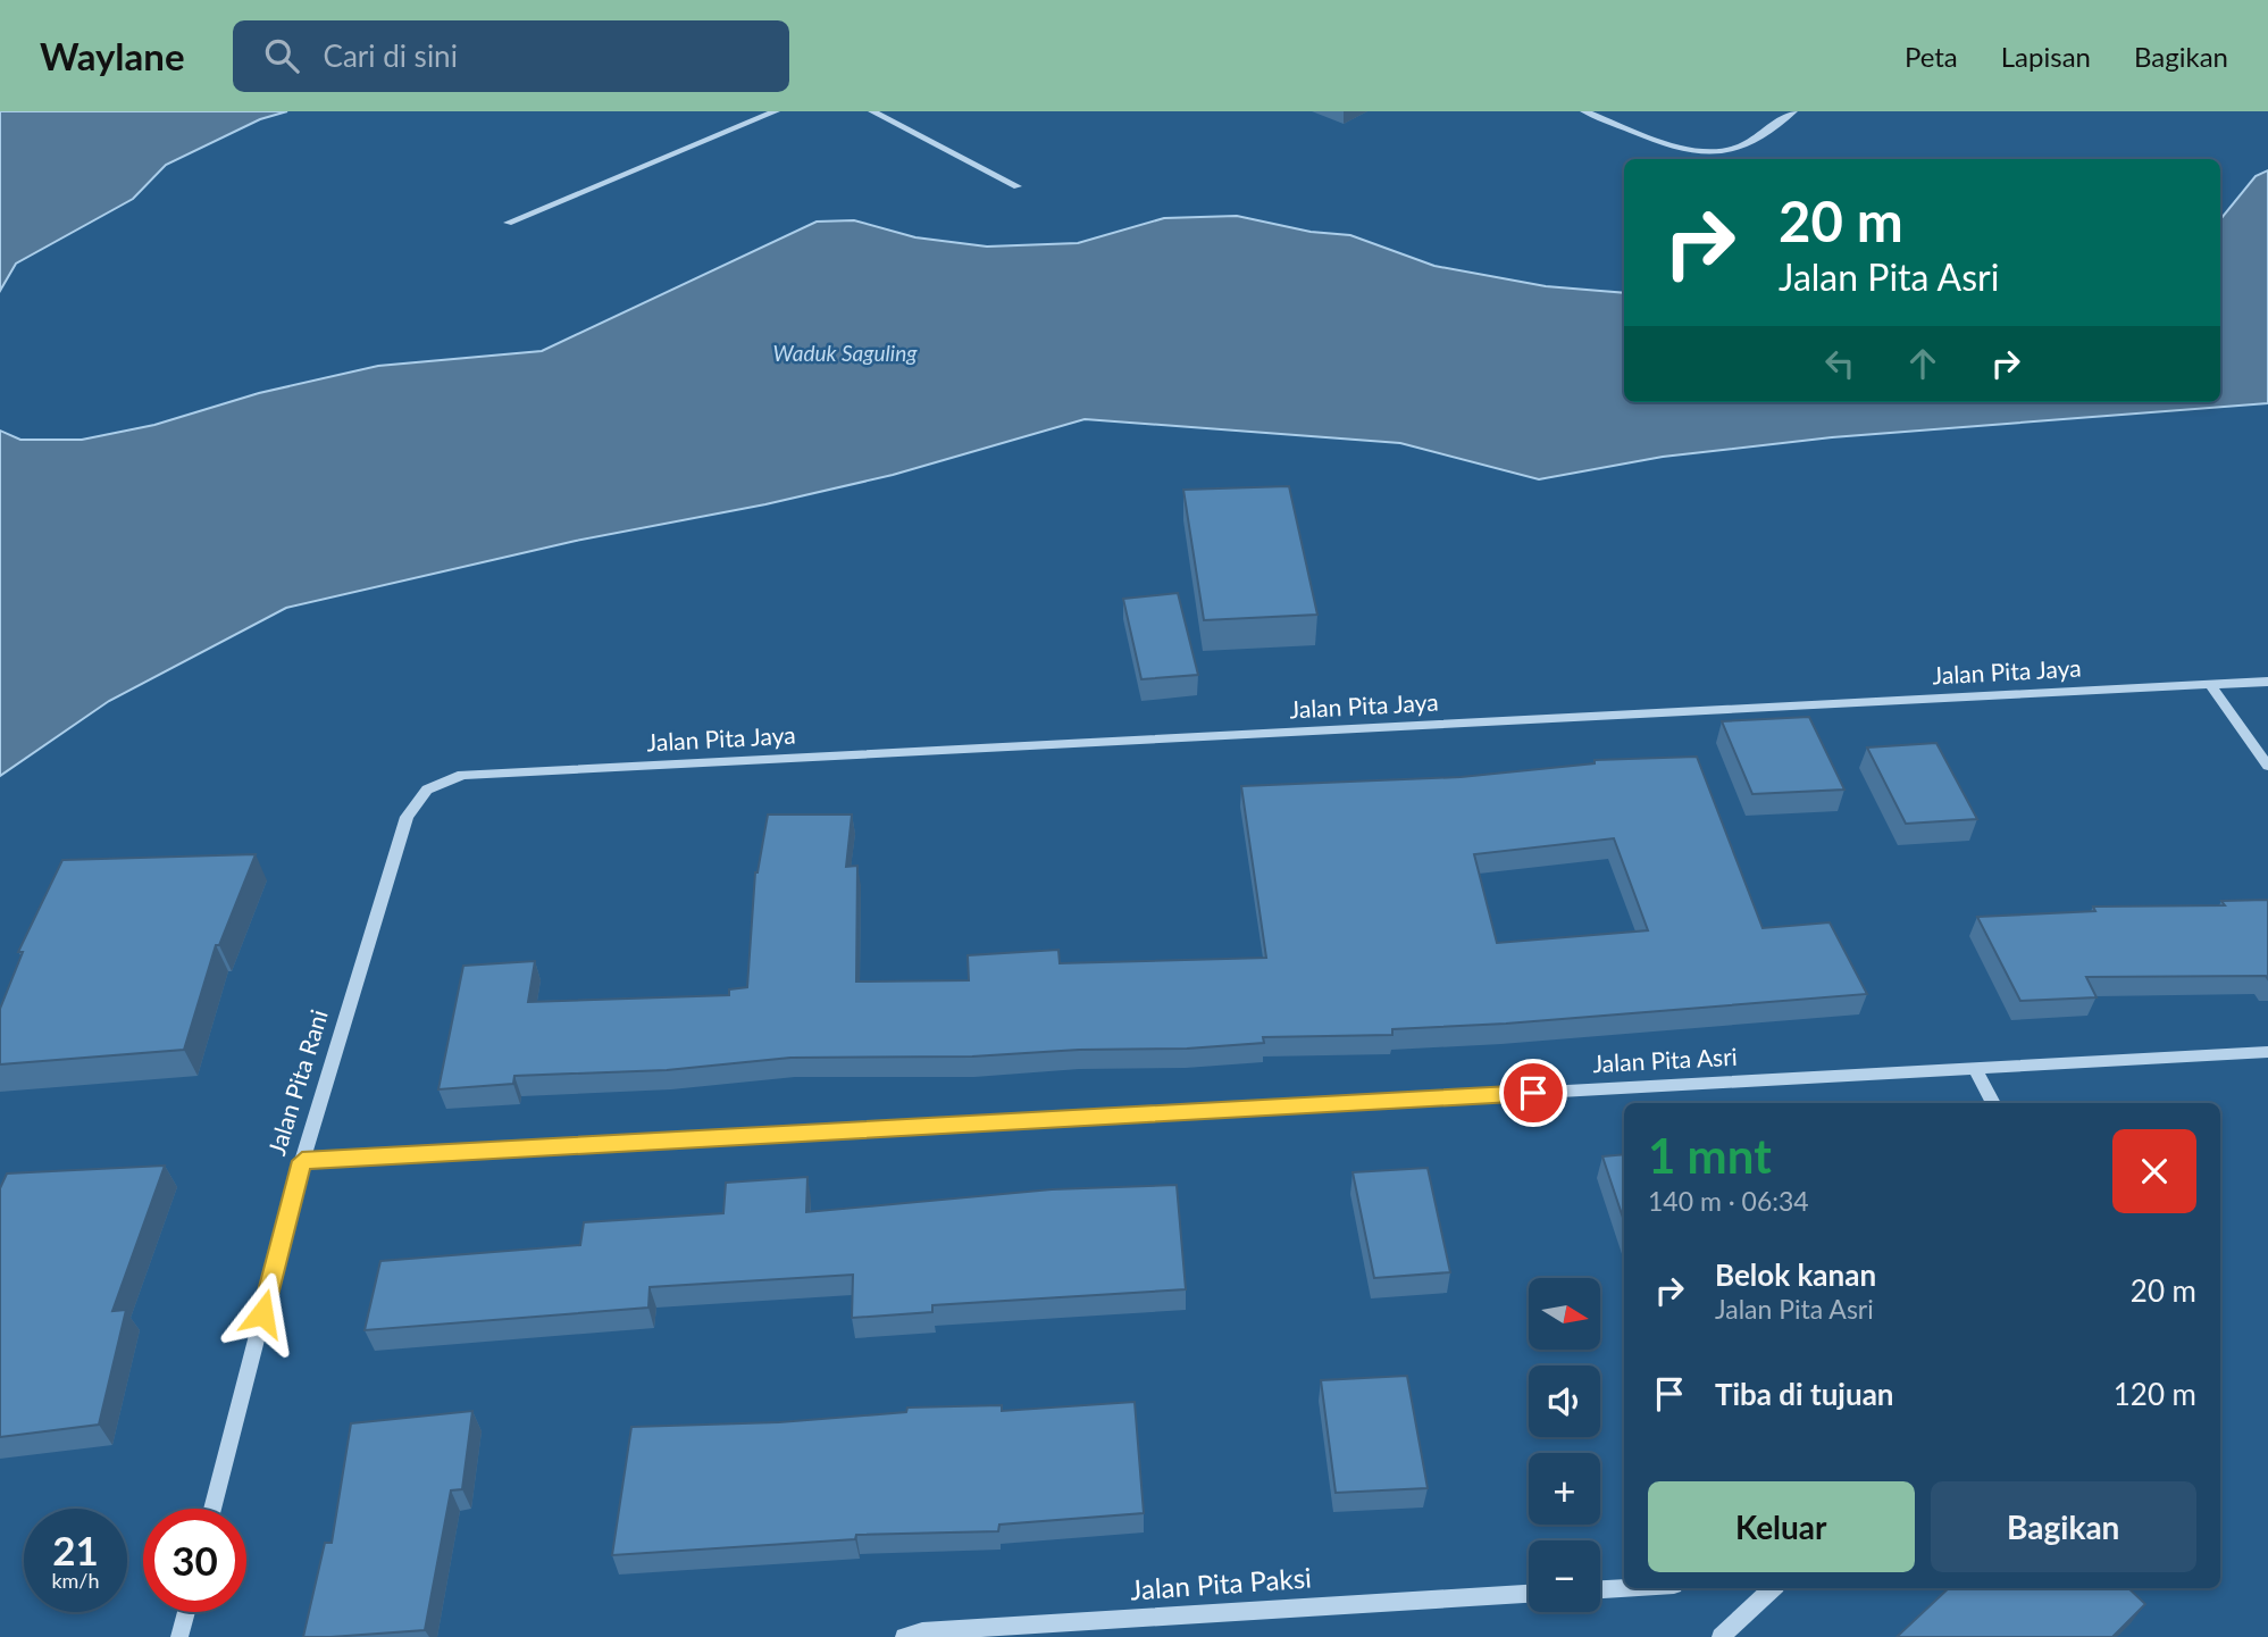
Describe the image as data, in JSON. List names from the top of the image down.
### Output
{
  "streets": {
    "street": [
      "Jalan Pita Jaya",
      "Jalan Pita Asri",
      "Jalan Pita Rani",
      "Jalan Pita Paksi"
    ]
  },
  "crossings": [
    ["Jalan Pita Jaya", "Jalan Pita Rani"],
    ["Jalan Pita Asri", "Jalan Pita Rani"]
  ],
  "water": ["Waduk Saguling"],
  "north": "right",
  "page": {
    "header": "Waylane",
    "search": "Cari di sini",
    "nav": ["Peta", "Lapisan", "Bagikan"],
    "turn": ["20 m", "Jalan Pita Asri"],
    "heading": ["1 mnt", "140 m · 06:34"],
    "list": [
      {
        "name": "Belok kanan",
        "note": "Jalan Pita Asri",
        "value": "20 m"
      },
      {
        "name": "Tiba di tujuan",
        "value": "120 m"
      }
    ],
    "map_buttons": ["+", "−"],
    "buttons": ["Keluar", "Bagikan"],
    "speed": "21 km/h",
    "limit": "30"
  }
}
